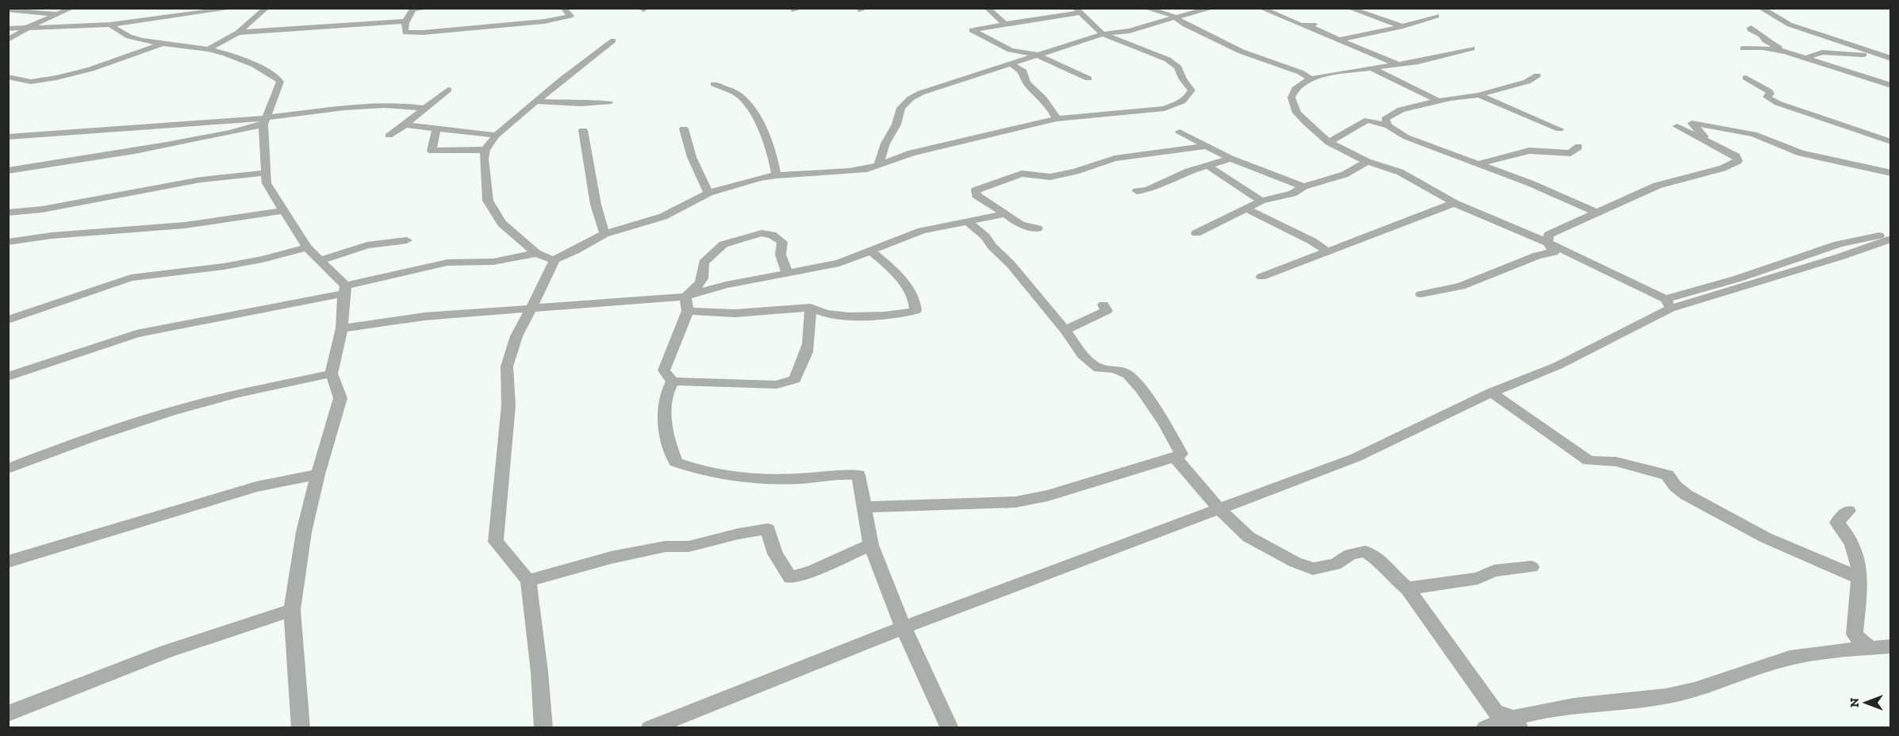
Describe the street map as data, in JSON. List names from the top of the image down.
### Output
{
  "north": "left"
}
